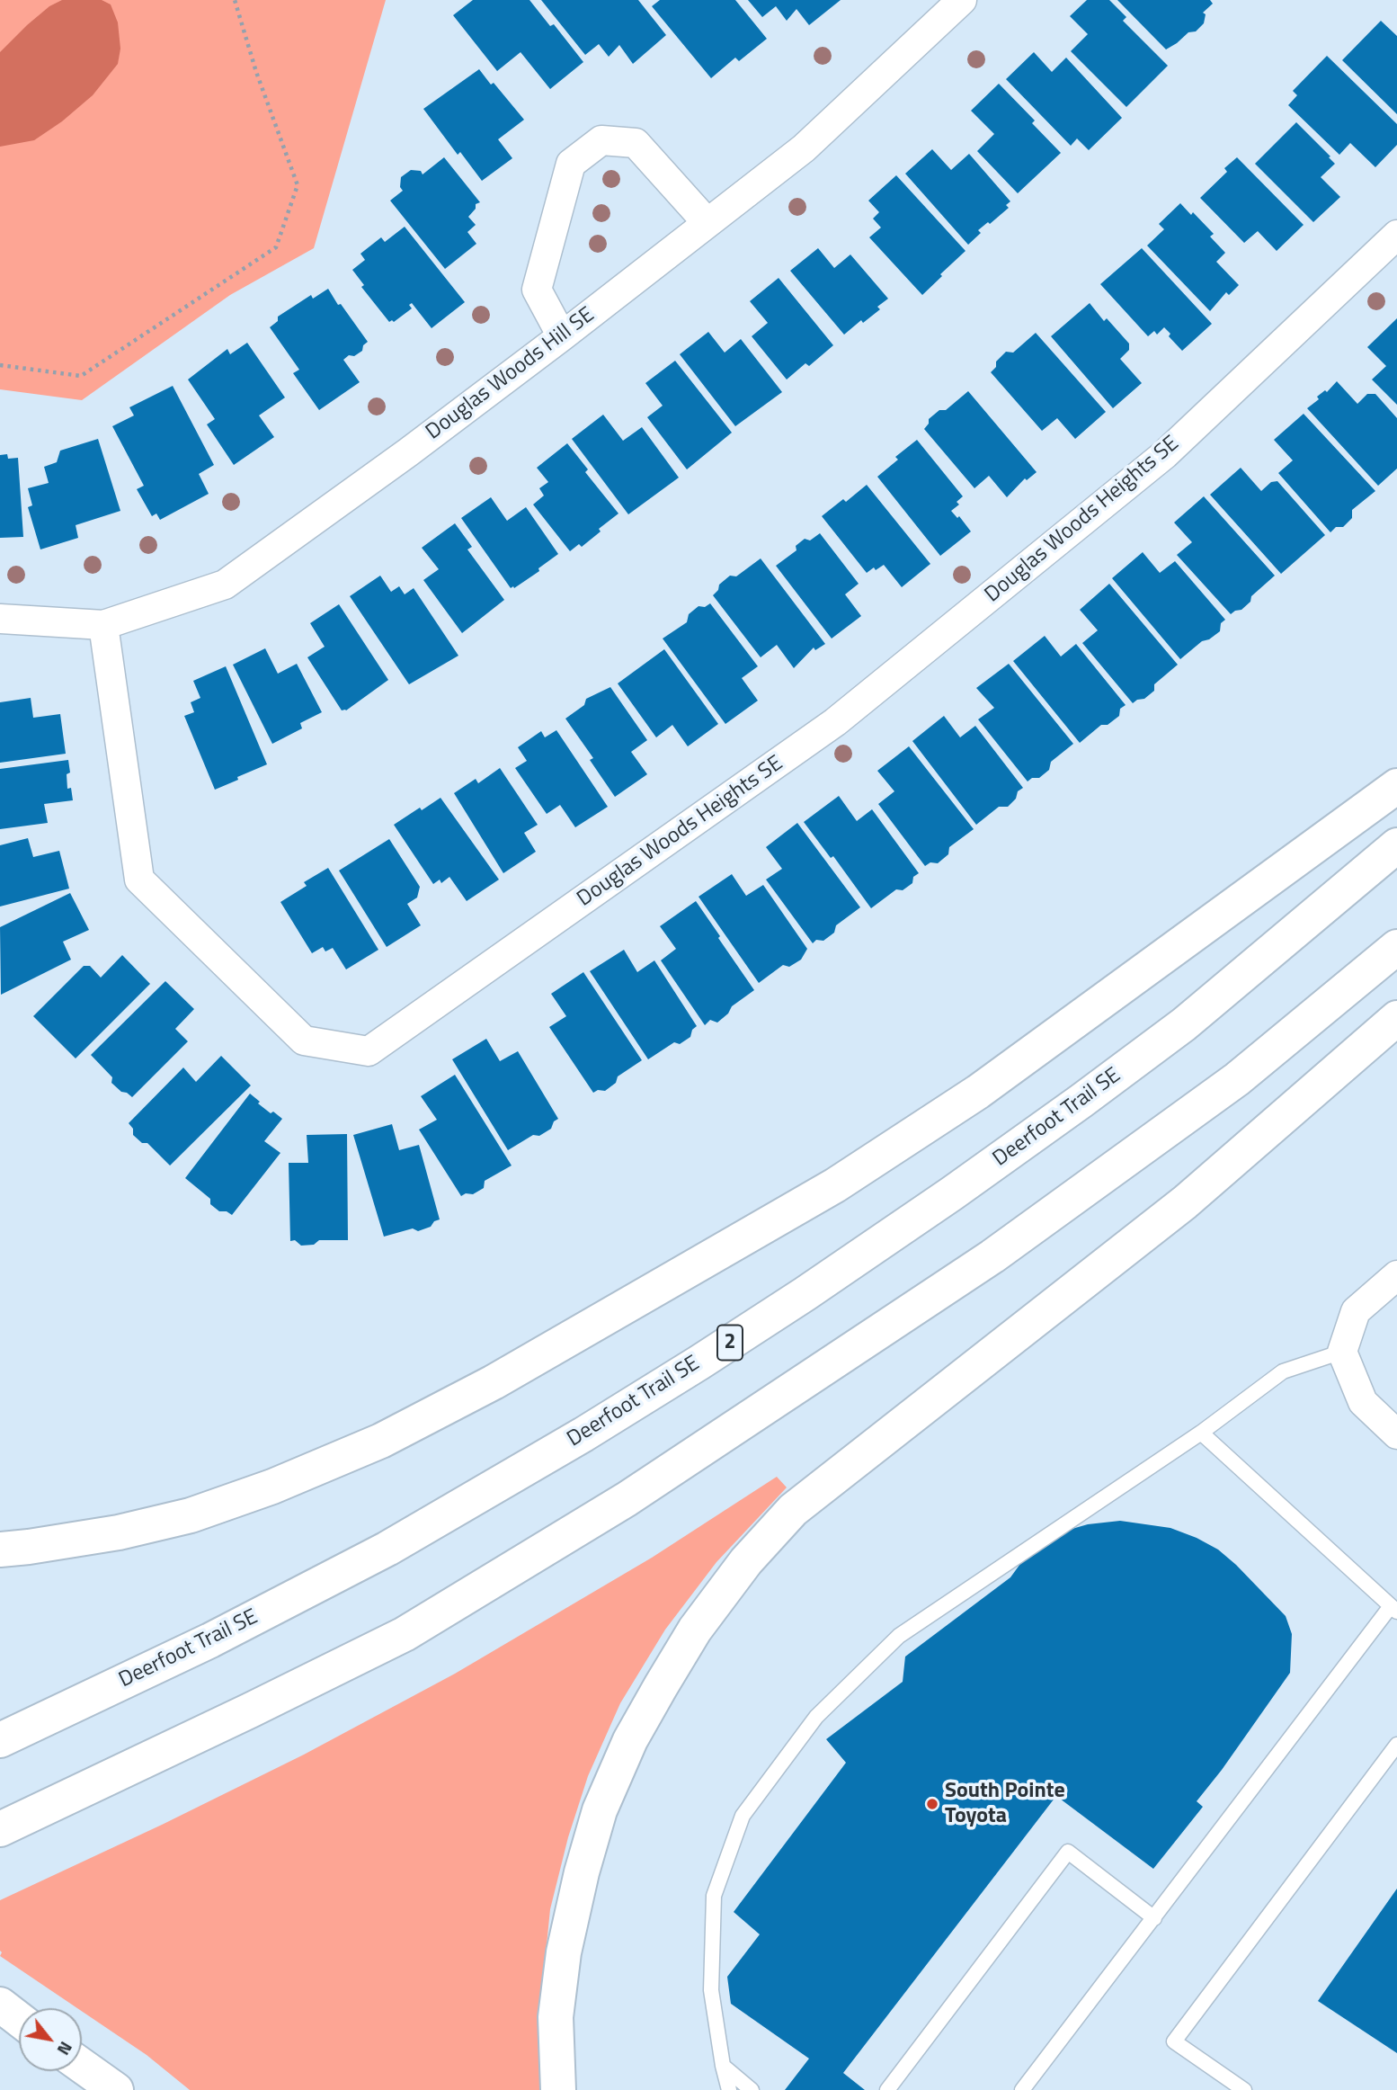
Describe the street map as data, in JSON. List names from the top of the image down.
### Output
{
  "streets": {
    "highway": ["Deerfoot Trail SE", "2"],
    "street": ["Douglas Woods Hill SE", "Douglas Woods Heights SE"]
  },
  "crossings": [
    ["Douglas Woods Hill SE", "Douglas Woods Heights SE"]
  ],
  "places": ["South Pointe Toyota"],
  "north": "bottom right"
}
